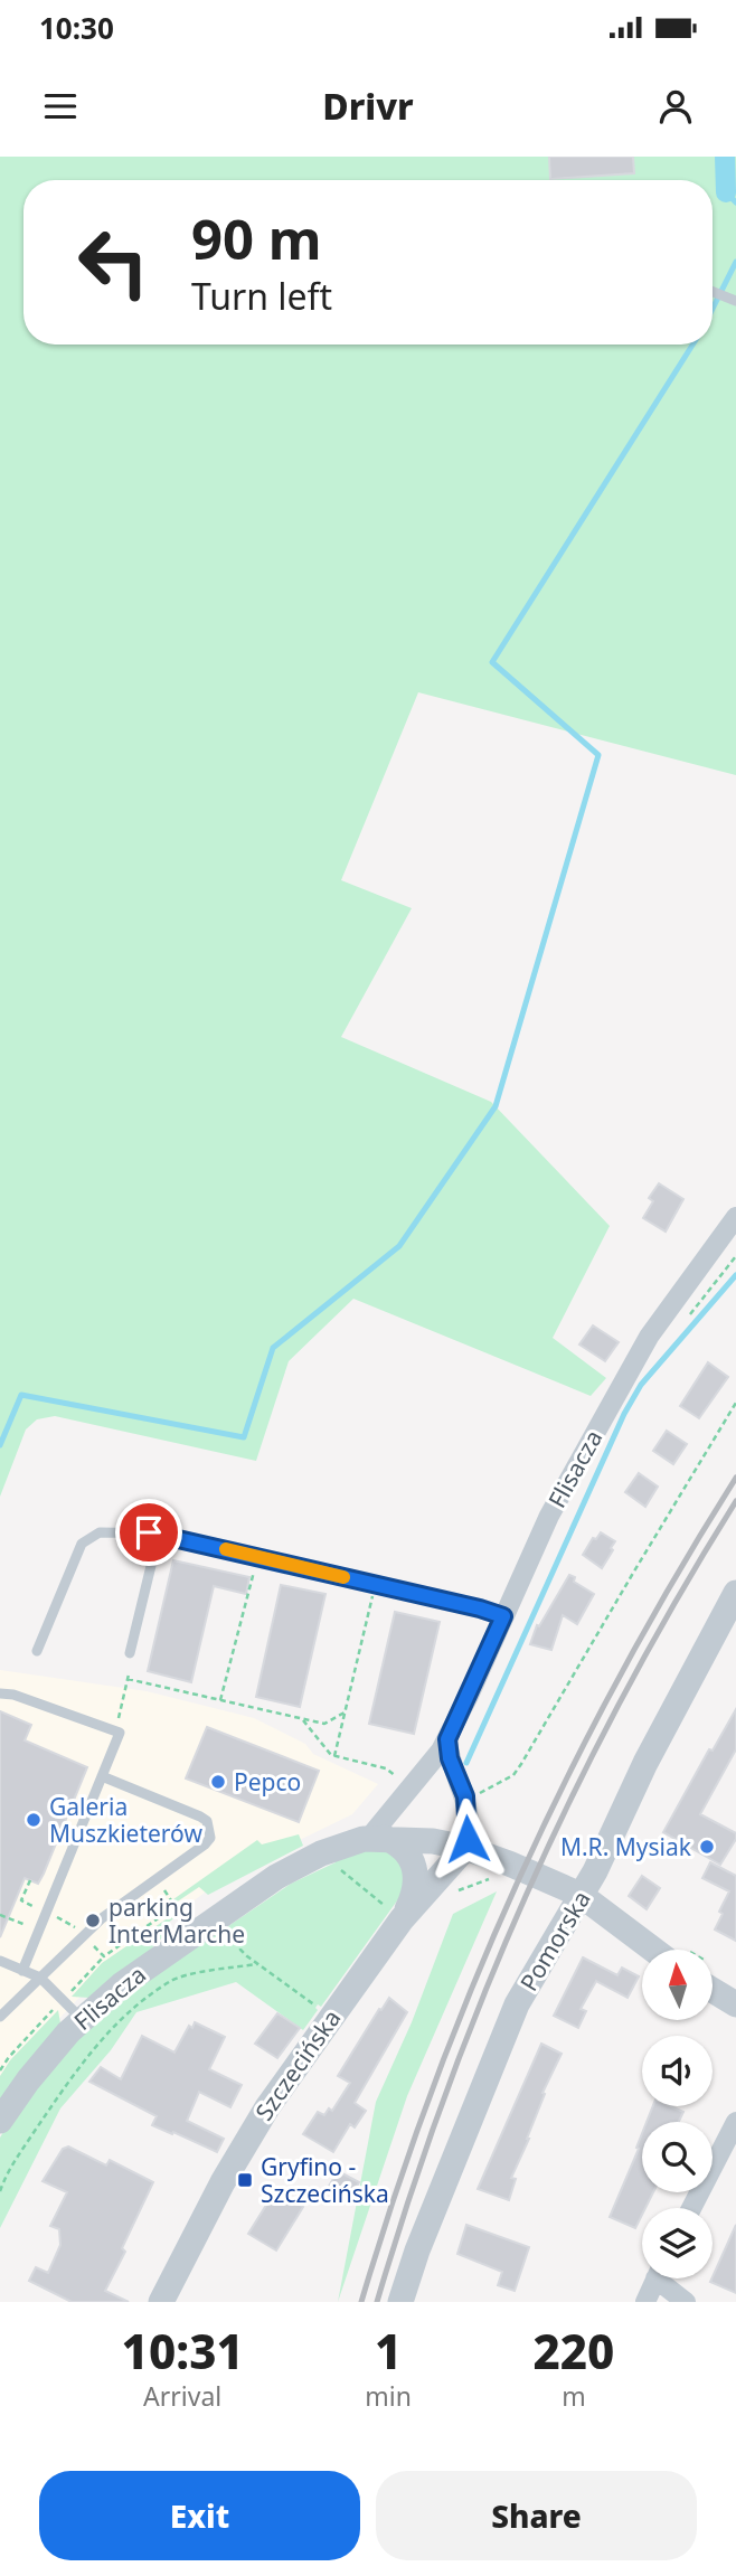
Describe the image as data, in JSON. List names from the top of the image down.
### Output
{
  "streets": {
    "street": ["Flisacza", "Pomorska", "Szczecińska"]
  },
  "crossings": [
    ["Flisacza", "Pomorska"],
    ["Flisacza", "Szczecińska"]
  ],
  "places": {
    "other": [
      "Pepco",
      "Galeria Muszkieterów",
      "M.R. Mysiak",
      "parking InterMarche"
    ],
    "transit": ["Gryfino - Szczecińska"]
  },
  "north": "top",
  "page": {
    "status": "10:30",
    "header": "Drivr",
    "turn": ["90 m", "Turn left"],
    "eta": [
      "10:31",
      "Arrival",
      "1",
      "min",
      "220",
      "m"
    ],
    "buttons": ["Exit", "Share"]
  }
}
